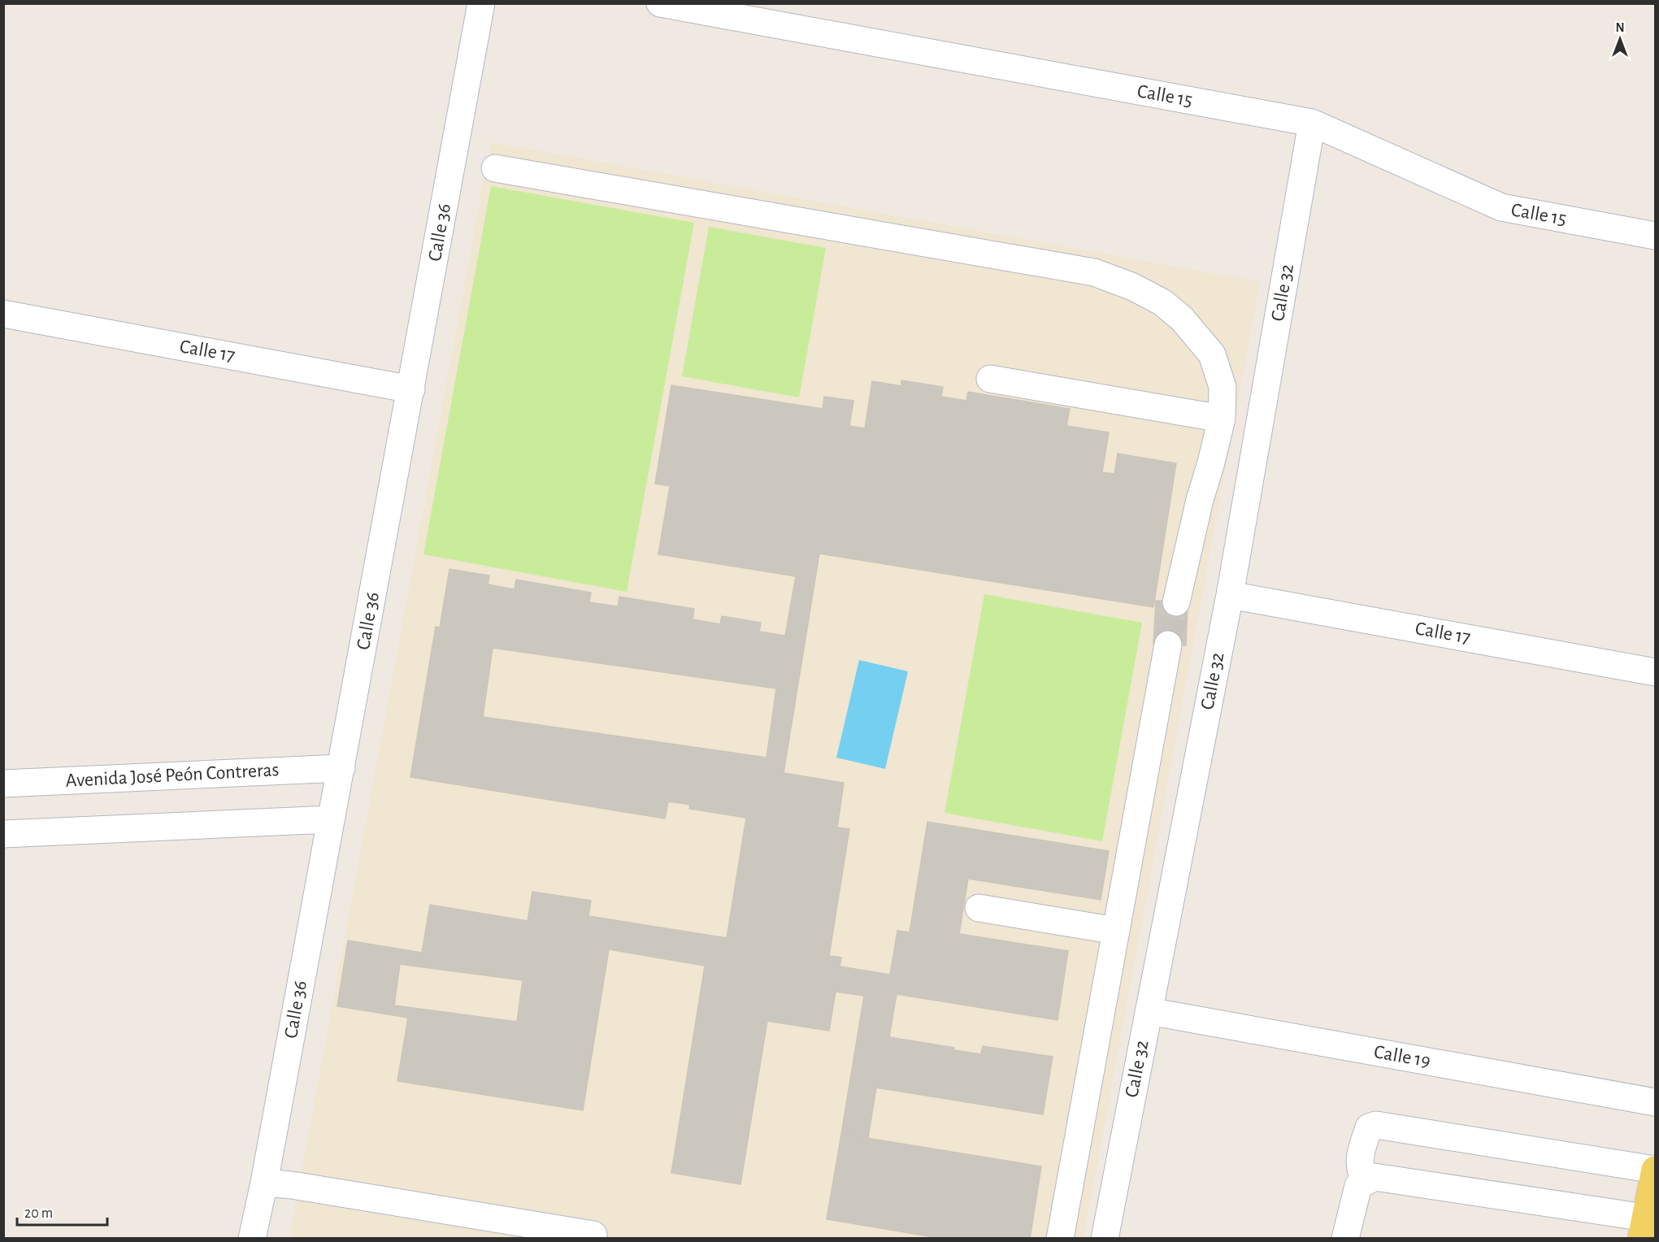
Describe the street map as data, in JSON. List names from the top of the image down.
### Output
{
  "streets": {
    "street": [
      "Calle 15",
      "Calle 36",
      "Calle 32",
      "Calle 17",
      "Avenida José Peón Contreras",
      "Calle 19"
    ]
  },
  "crossings": [
    ["Calle 15", "Calle 32"],
    ["Calle 36", "Calle 17"],
    ["Calle 36", "Avenida José Peón Contreras"],
    ["Calle 32", "Calle 17"],
    ["Calle 32", "Calle 19"]
  ],
  "scale_bar": "20 m",
  "north": "top"
}
